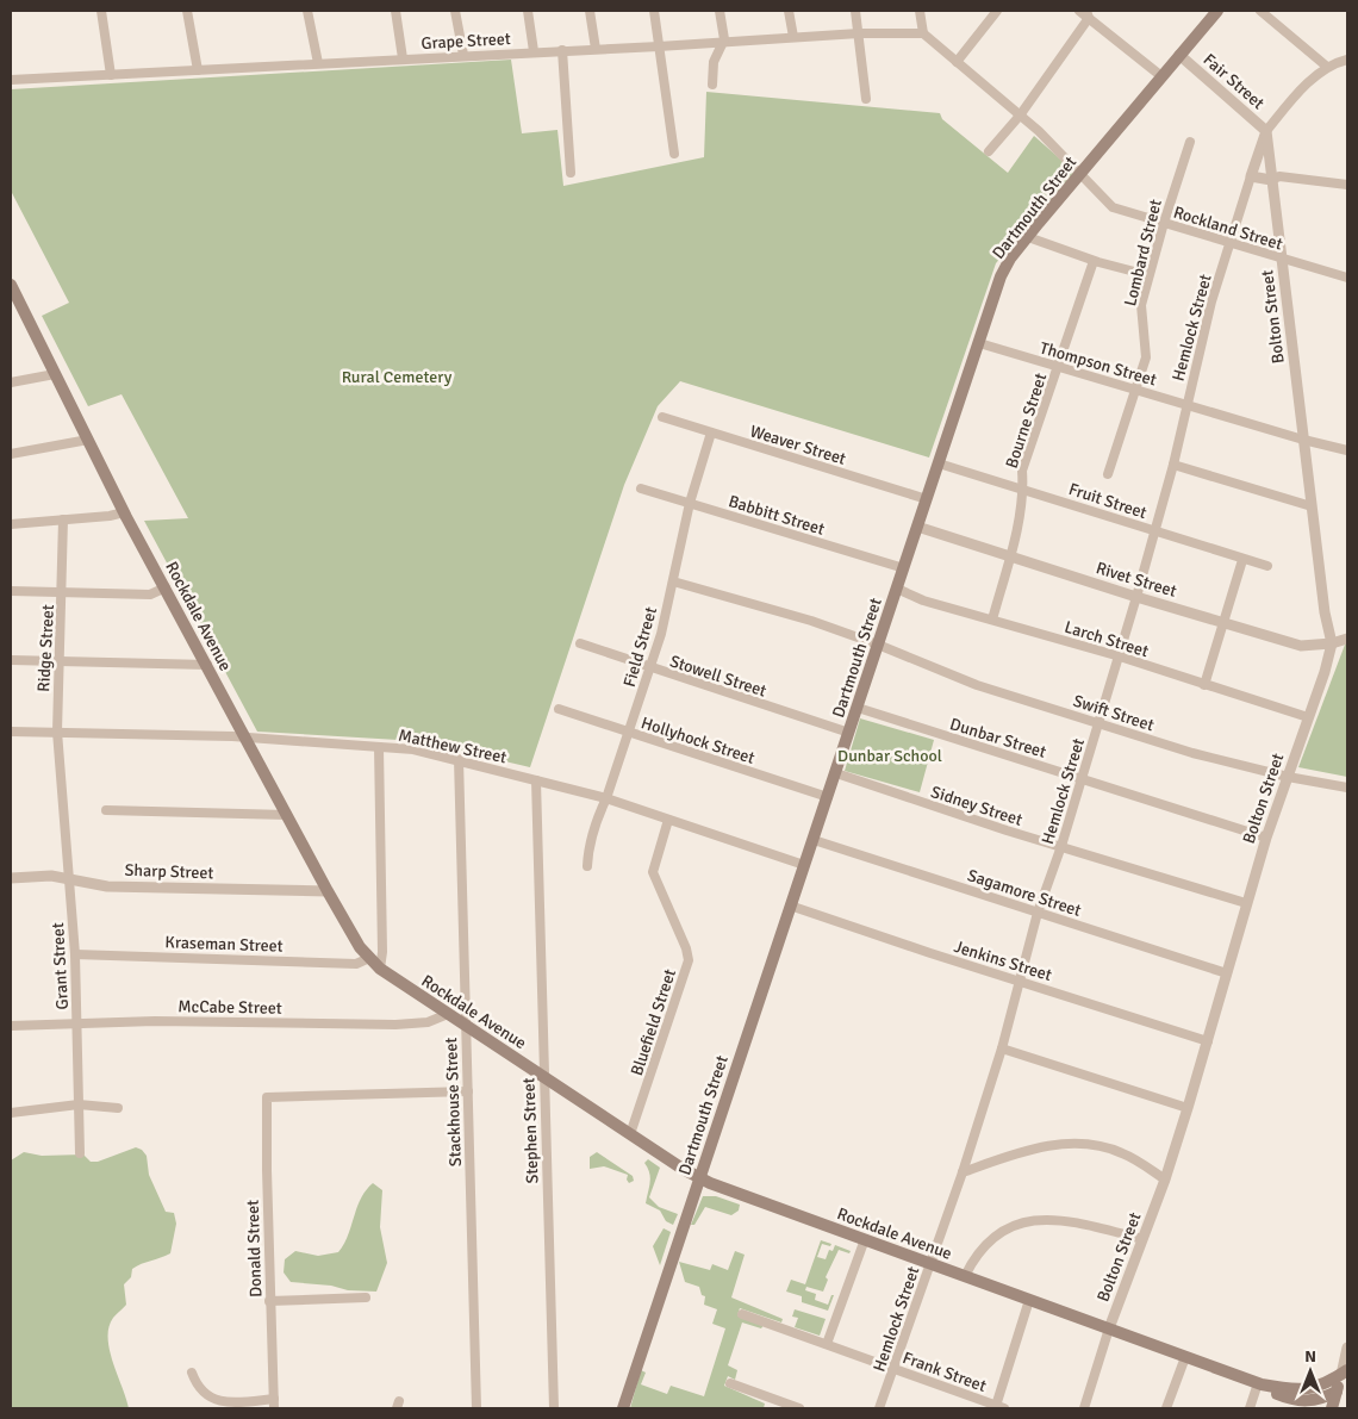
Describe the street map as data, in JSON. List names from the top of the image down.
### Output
{
  "streets": {
    "main road": ["Dartmouth Street", "Rockdale Avenue"],
    "street": [
      "Grape Street",
      "Fair Street",
      "Rockland Street",
      "Lombard Street",
      "Bolton Street",
      "Hemlock Street",
      "Thompson Street",
      "Bourne Street",
      "Weaver Street",
      "Fruit Street",
      "Babbitt Street",
      "Rivet Street",
      "Larch Street",
      "Field Street",
      "Ridge Street",
      "Stowell Street",
      "Swift Street",
      "Dunbar Street",
      "Hollyhock Street",
      "Matthew Street",
      "Sidney Street",
      "Sharp Street",
      "Sagamore Street",
      "Kraseman Street",
      "Jenkins Street",
      "Grant Street",
      "McCabe Street",
      "Bluefield Street",
      "Stackhouse Street",
      "Stephen Street",
      "Donald Street",
      "Frank Street"
    ]
  },
  "crossings": [
    ["Grape Street", "Rockland Street"],
    ["Fair Street", "Dartmouth Street"],
    ["Fair Street", "Bolton Street"],
    ["Fair Street", "Hemlock Street"],
    ["Dartmouth Street", "Rockland Street"],
    ["Dartmouth Street", "Thompson Street"],
    ["Dartmouth Street", "Weaver Street"],
    ["Dartmouth Street", "Fruit Street"],
    ["Dartmouth Street", "Babbitt Street"],
    ["Dartmouth Street", "Rivet Street"],
    ["Dartmouth Street", "Rockdale Avenue"],
    ["Dartmouth Street", "Larch Street"],
    ["Dartmouth Street", "Stowell Street"],
    ["Dartmouth Street", "Swift Street"],
    ["Dartmouth Street", "Dunbar Street"],
    ["Dartmouth Street", "Hollyhock Street"],
    ["Dartmouth Street", "Matthew Street"],
    ["Dartmouth Street", "Sidney Street"],
    ["Dartmouth Street", "Sagamore Street"],
    ["Dartmouth Street", "Jenkins Street"],
    ["Rockland Street", "Lombard Street"],
    ["Rockland Street", "Bolton Street"],
    ["Rockland Street", "Hemlock Street"],
    ["Lombard Street", "Thompson Street"],
    ["Bolton Street", "Thompson Street"],
    ["Bolton Street", "Rivet Street"],
    ["Bolton Street", "Rockdale Avenue"],
    ["Bolton Street", "Larch Street"],
    ["Bolton Street", "Swift Street"],
    ["Bolton Street", "Dunbar Street"],
    ["Bolton Street", "Sidney Street"],
    ["Bolton Street", "Sagamore Street"],
    ["Bolton Street", "Jenkins Street"],
    ["Hemlock Street", "Thompson Street"],
    ["Hemlock Street", "Fruit Street"],
    ["Hemlock Street", "Rivet Street"],
    ["Hemlock Street", "Rockdale Avenue"],
    ["Hemlock Street", "Larch Street"],
    ["Hemlock Street", "Swift Street"],
    ["Hemlock Street", "Dunbar Street"],
    ["Hemlock Street", "Sidney Street"],
    ["Hemlock Street", "Sagamore Street"],
    ["Hemlock Street", "Jenkins Street"],
    ["Hemlock Street", "Frank Street"],
    ["Thompson Street", "Bourne Street"],
    ["Bourne Street", "Fruit Street"],
    ["Bourne Street", "Rivet Street"],
    ["Bourne Street", "Larch Street"],
    ["Weaver Street", "Field Street"],
    ["Babbitt Street", "Field Street"],
    ["Rockdale Avenue", "Matthew Street"],
    ["Rockdale Avenue", "Sharp Street"],
    ["Rockdale Avenue", "Kraseman Street"],
    ["Rockdale Avenue", "McCabe Street"],
    ["Rockdale Avenue", "Bluefield Street"],
    ["Rockdale Avenue", "Stackhouse Street"],
    ["Rockdale Avenue", "Stephen Street"],
    ["Field Street", "Stowell Street"],
    ["Field Street", "Swift Street"],
    ["Field Street", "Hollyhock Street"],
    ["Field Street", "Matthew Street"],
    ["Ridge Street", "Matthew Street"],
    ["Ridge Street", "Grant Street"],
    ["Matthew Street", "Bluefield Street"],
    ["Matthew Street", "Stackhouse Street"],
    ["Matthew Street", "Stephen Street"],
    ["Sharp Street", "Grant Street"],
    ["Kraseman Street", "Grant Street"],
    ["Grant Street", "McCabe Street"],
    ["Stackhouse Street", "Donald Street"]
  ],
  "parks": ["Rural Cemetery", "Dunbar School"],
  "north": "top"
}
